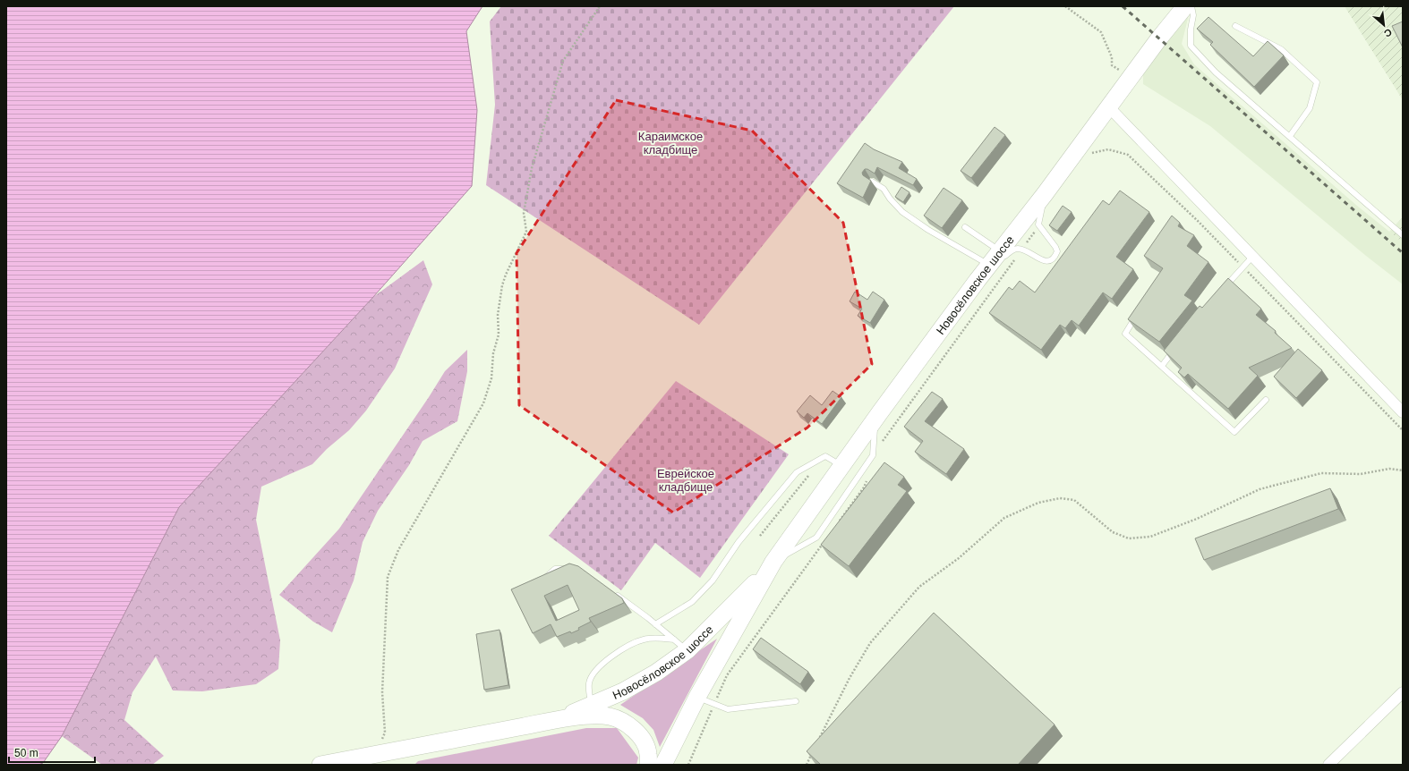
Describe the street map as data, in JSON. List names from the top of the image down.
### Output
{
  "streets": {
    "main road": ["Новосёловское шоссе"]
  },
  "parks": ["Караимское кладбище", "Еврейское кладбище"],
  "scale_bar": "50 m",
  "north": "bottom right"
}
